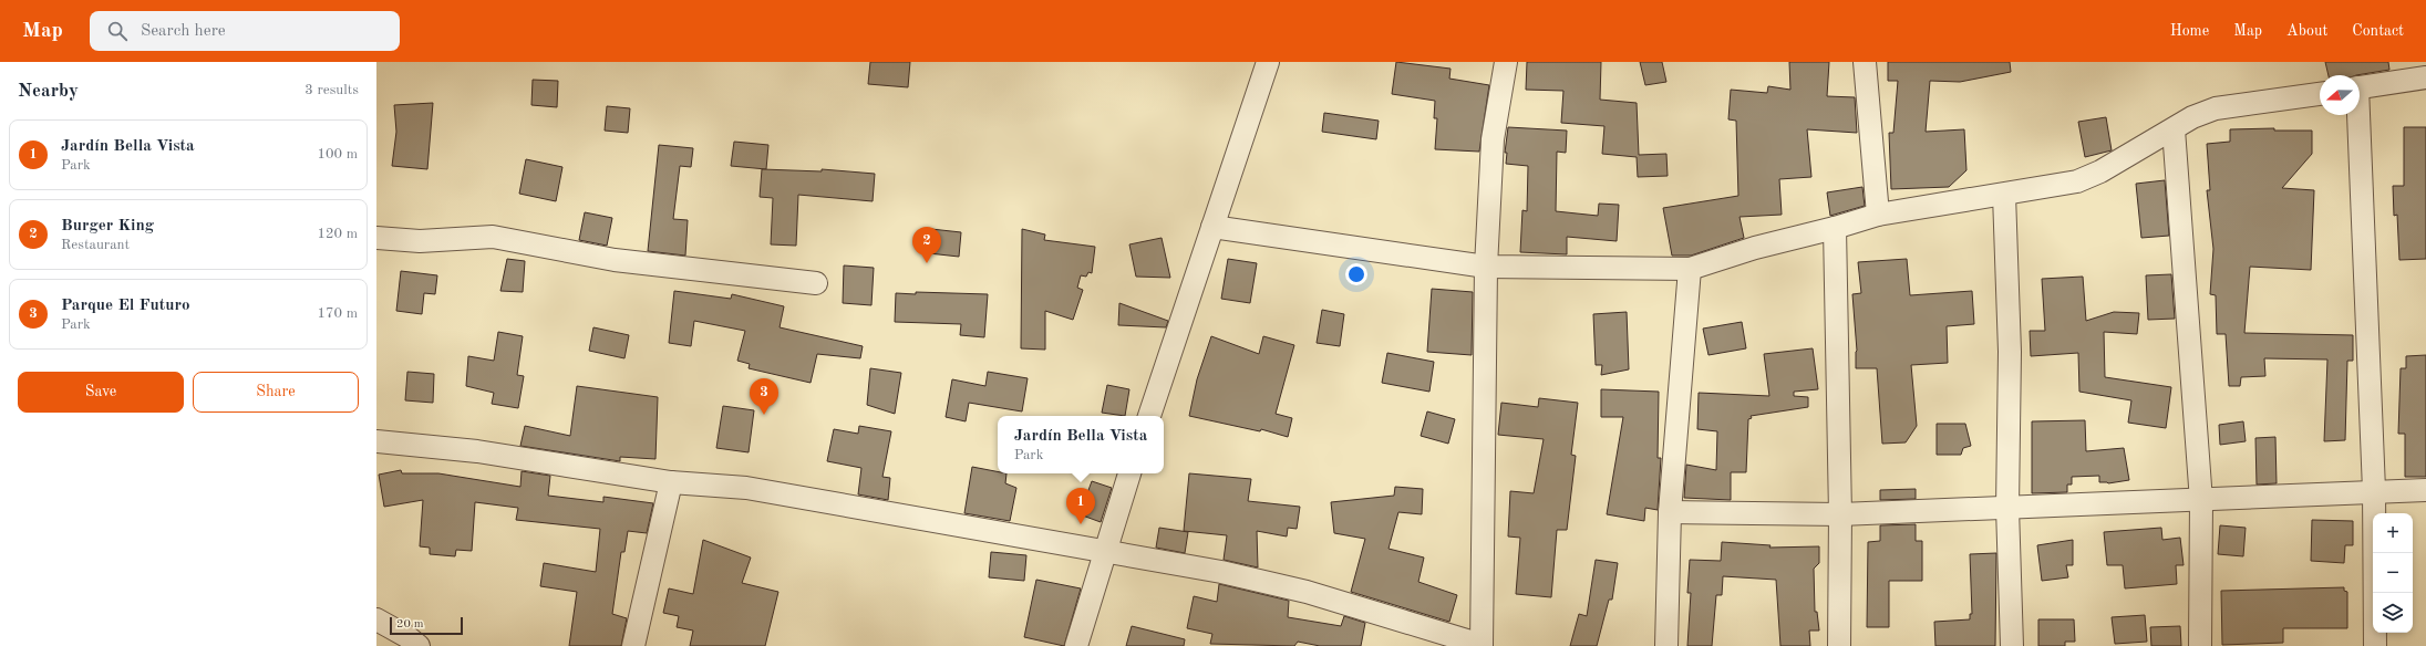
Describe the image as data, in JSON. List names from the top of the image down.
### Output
{
  "scale_bar": "20 m",
  "north": "left",
  "page": {
    "header": "Map",
    "search": "Search here",
    "nav": [
      "Home",
      "Map",
      "About",
      "Contact"
    ],
    "heading": ["Nearby", "3 results"],
    "list": [
      {
        "mark": "1",
        "name": "Jardín Bella Vista",
        "note": "Park",
        "value": "100 m"
      },
      {
        "mark": "2",
        "name": "Burger King",
        "note": "Restaurant",
        "value": "120 m"
      },
      {
        "mark": "3",
        "name": "Parque El Futuro",
        "note": "Park",
        "value": "170 m"
      }
    ],
    "pins": ["2", "3", "1"],
    "buttons": ["Save", "Share"],
    "popup": ["Jardín Bella Vista", "Park"],
    "map_buttons": ["+", "−"],
    "scale": "20 m"
  }
}
